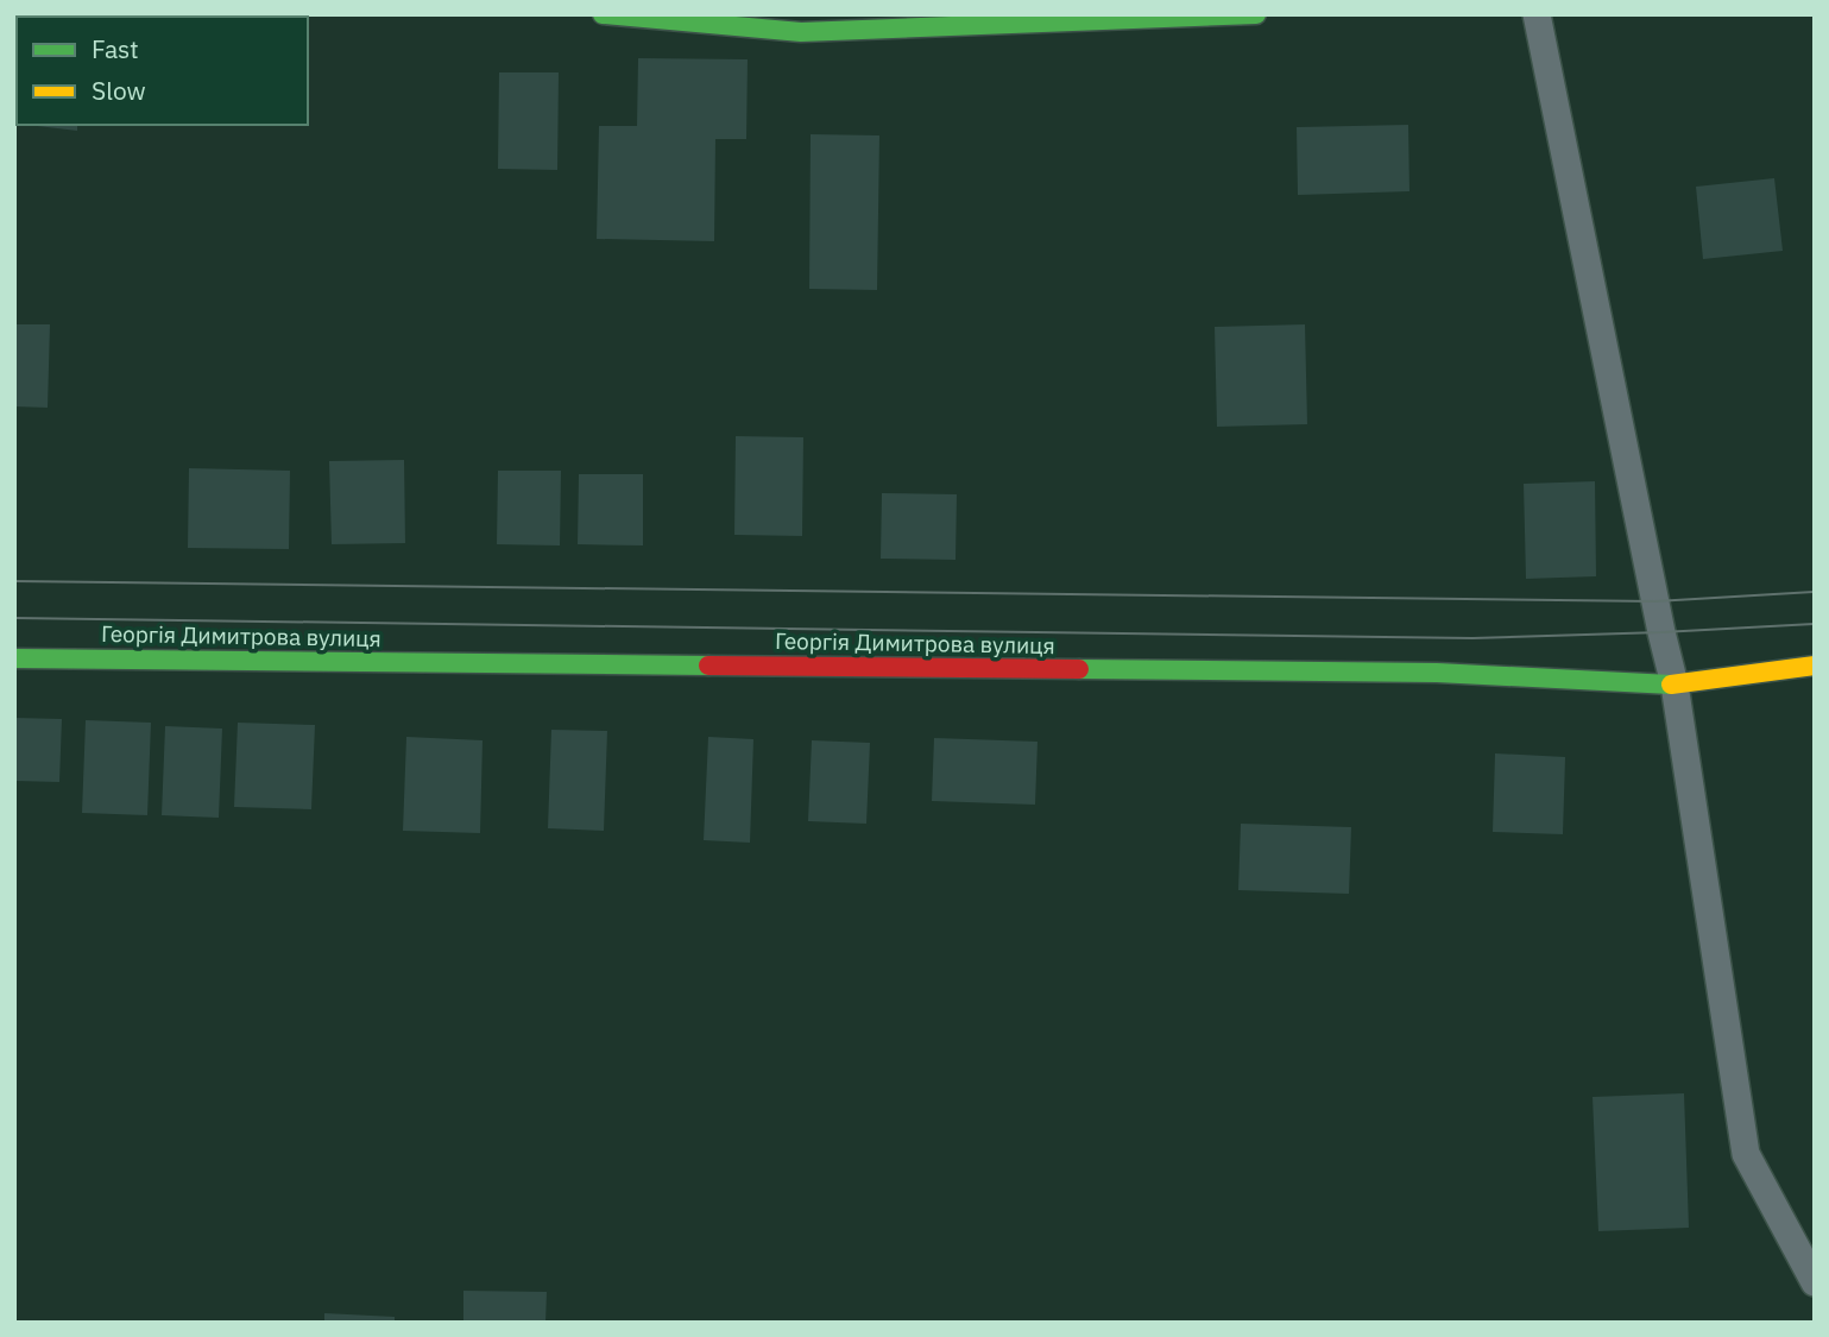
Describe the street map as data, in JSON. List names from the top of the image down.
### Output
{
  "streets": {
    "street": ["Георгія Димитрова вулиця"]
  },
  "legend": ["Fast", "Slow"]
}
